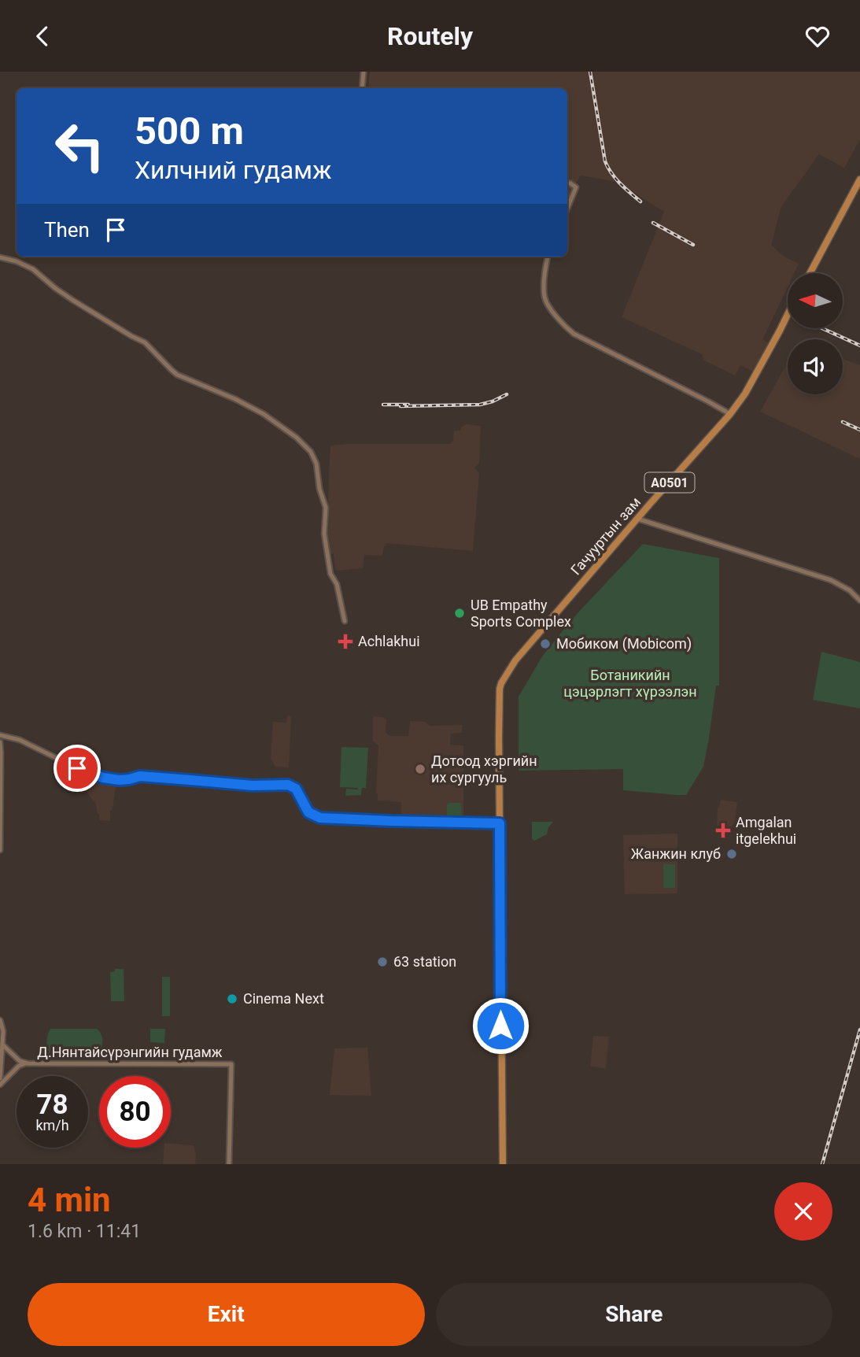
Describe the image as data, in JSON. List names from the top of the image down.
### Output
{
  "streets": {
    "highway": ["A0501", "Гачууртын зам"],
    "main road": ["Д.Нянтайсүрэнгийн гудамж"]
  },
  "crossings": [
    ["A0501", "Гачууртын зам"]
  ],
  "parks": ["Ботаникийн цэцэрлэгт хүрээлэн"],
  "places": {
    "other": [
      "UB Empathy Sports Complex",
      "Мобиком (Mobicom)",
      "Дотоод хэргийн их сургууль",
      "Жанжин клуб",
      "63 station",
      "Cinema Next"
    ],
    "health": ["Achlakhui", "Amgalan itgelekhui"]
  },
  "north": "left",
  "page": {
    "header": "Routely",
    "turn": ["500 m", "Хилчний гудамж"],
    "then": "Then",
    "speed": "78 km/h",
    "limit": "80",
    "heading": ["4 min", "1.6 km · 11:41"],
    "buttons": ["Exit", "Share"]
  }
}
